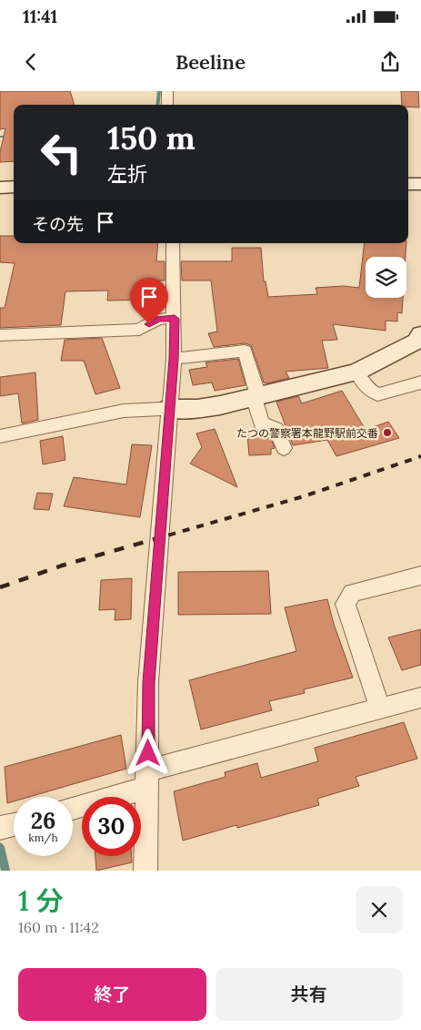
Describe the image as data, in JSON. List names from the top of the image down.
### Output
{
  "places": ["たつの警察署本龍野駅前交番"],
  "page": {
    "status": "11:41",
    "header": "Beeline",
    "turn": ["150 m", "左折"],
    "then": "その先",
    "speed": "26 km/h",
    "limit": "30",
    "heading": ["1 分", "160 m · 11:42"],
    "buttons": ["終了", "共有"]
  }
}
